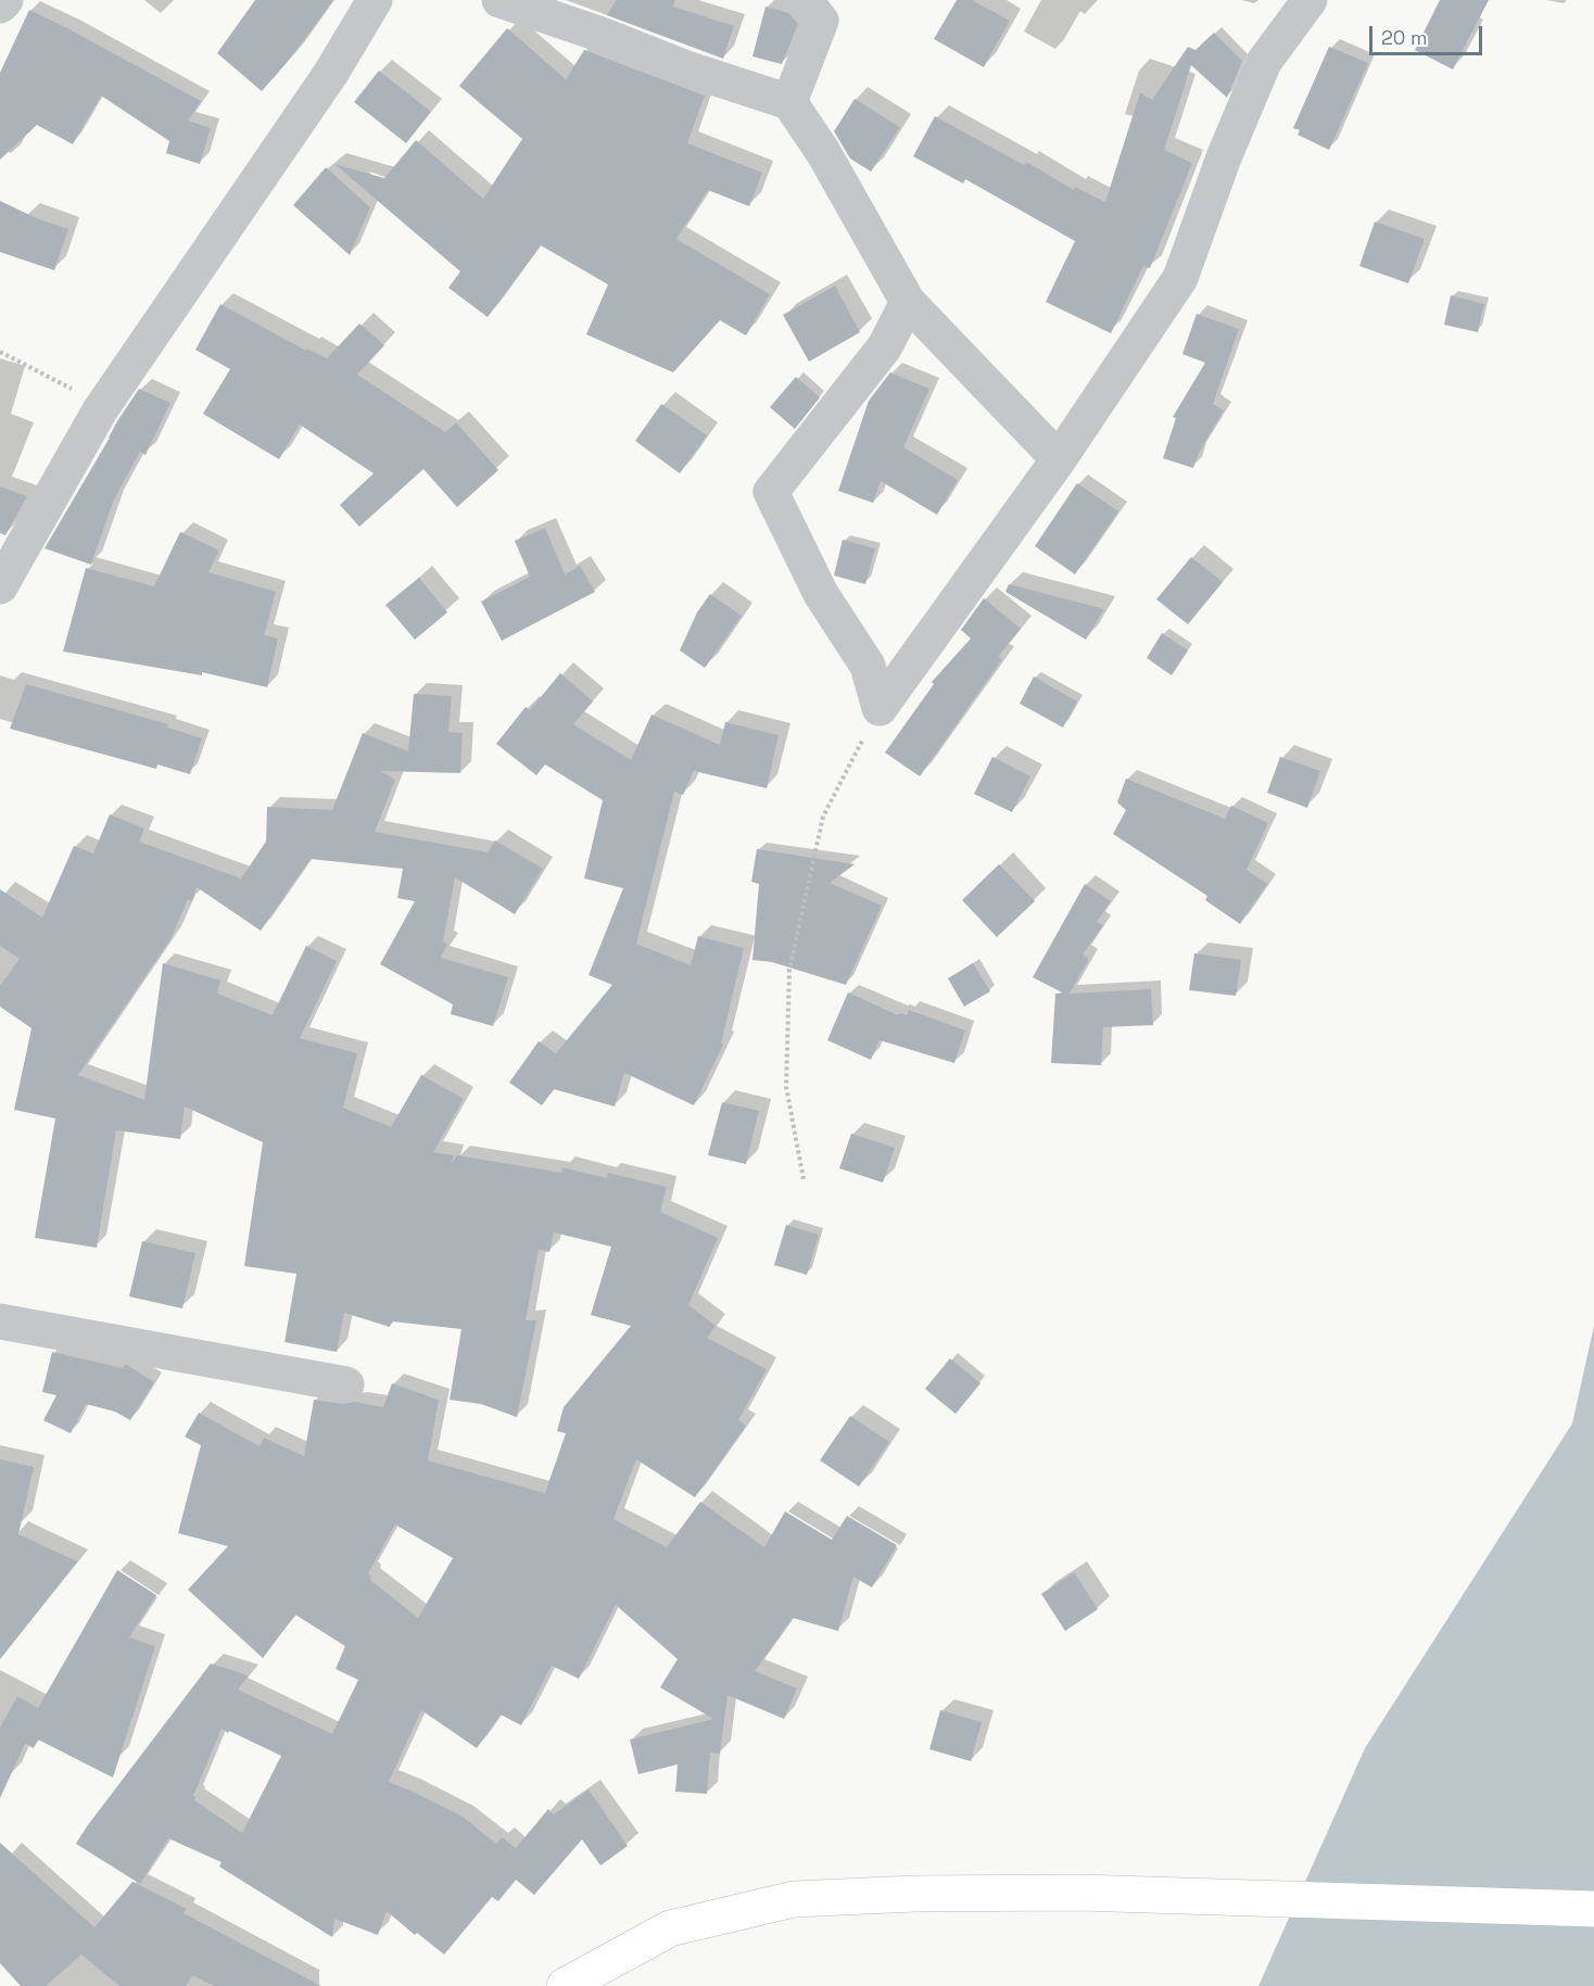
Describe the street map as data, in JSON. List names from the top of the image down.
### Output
{
  "scale_bar": "20 m"
}
